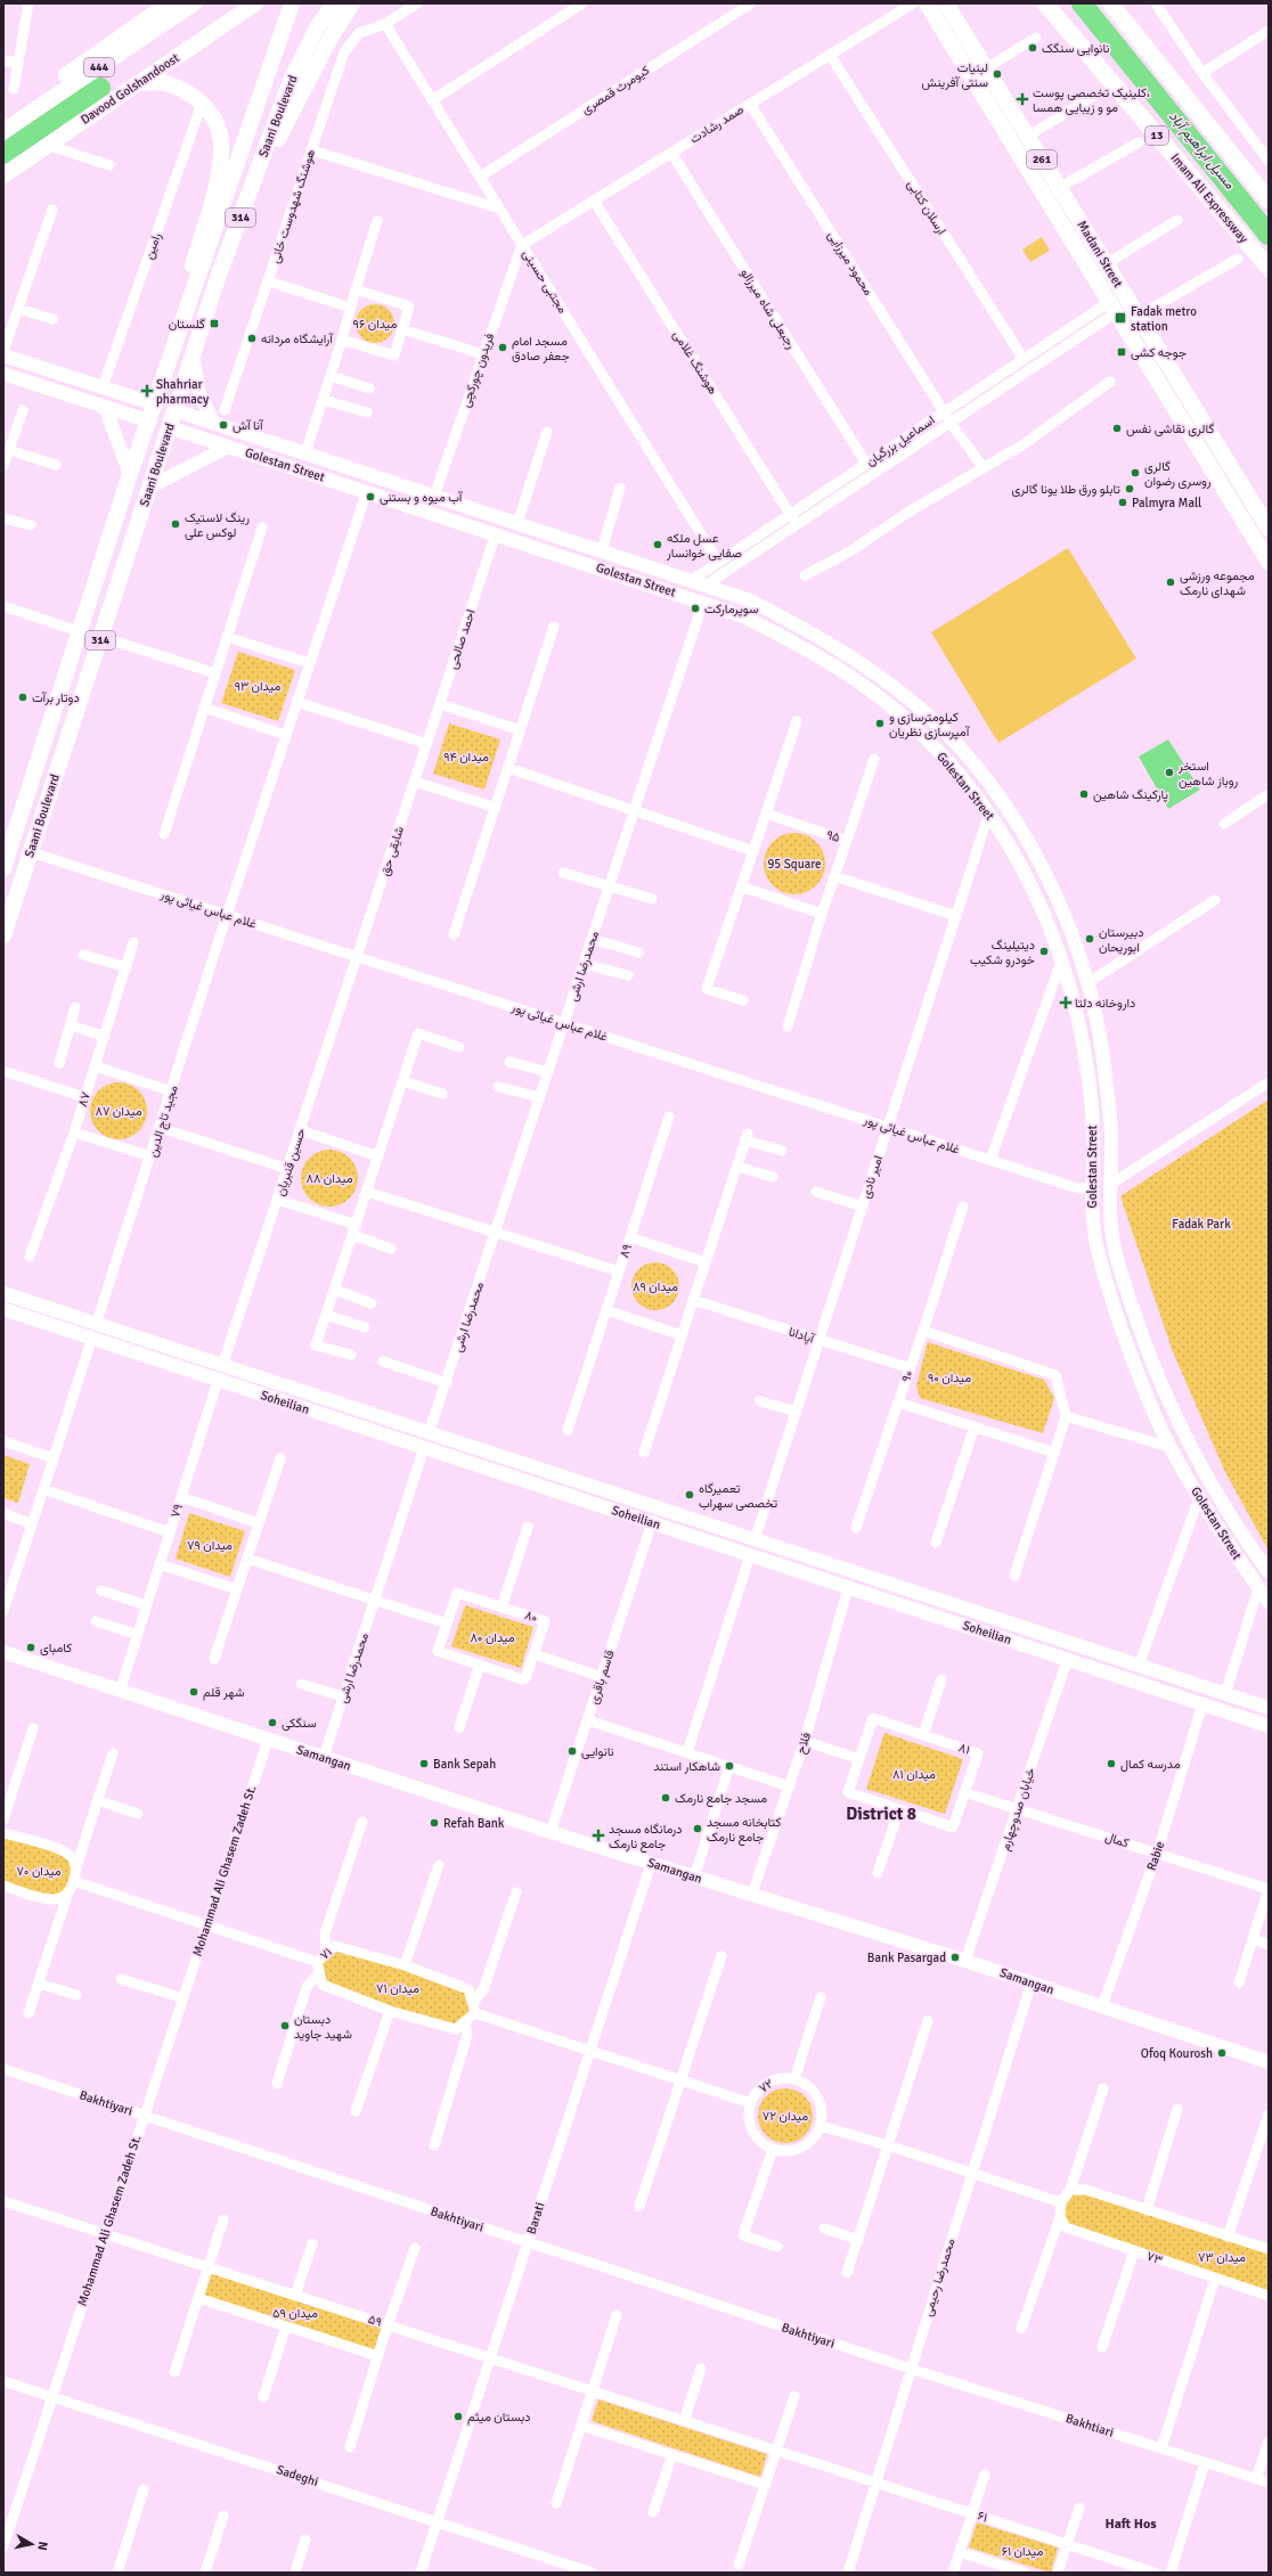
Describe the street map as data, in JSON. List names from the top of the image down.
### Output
{
  "streets": {
    "highway": ["13", "Imam Ali Expressway"],
    "main road": [
      "444",
      "Davood Golshandoost",
      "Saani Boulevard",
      "261",
      "314",
      "Madani Street",
      "Golestan Street",
      "Soheilian",
      "Samangan"
    ],
    "street": [
      "کیومرث قمصری",
      "صمد رشادت",
      "هوشنگ شهدوست خانی",
      "ارسلان کتابی",
      "رامین",
      "محمود میرزایی",
      "مجتبی حسینی",
      "رجبعلی شاه میرزالو",
      "هوشنگ غلامی",
      "فریدون چورکچی",
      "اسماعیل بزرگیان",
      "احمد صالحی",
      "۹۵",
      "شایقی حق",
      "غلام عباس غیاثی ‌پور",
      "محمدرضا ارشی",
      "۸۷",
      "مجید تاج الدین",
      "حسین قنبریان",
      "امیر نادی",
      "۸۹",
      "آپادانا",
      "۹۰",
      "۷۹",
      "۸۰",
      "قاسم باقری",
      "فلاح",
      "۸۱",
      "خیابان صدوچهارم",
      "کمال",
      "Rabie",
      "Mohammad Ali Ghasem Zadeh St.",
      "۷۱",
      "۷۲",
      "Bakhtiyari",
      "Barati",
      "۷۳",
      "محمدرضا رحیمی",
      "۵۹",
      "Bakhtiari",
      "Sadeghi",
      "۶۱"
    ]
  },
  "crossings": [
    ["کیومرث قمصری", "مجتبی حسینی"],
    ["Saani Boulevard", "Golestan Street"],
    ["Saani Boulevard", "غلام عباس غیاثی ‌پور"],
    ["صمد رشادت", "ارسلان کتابی"],
    ["صمد رشادت", "محمود میرزایی"],
    ["صمد رشادت", "مجتبی حسینی"],
    ["صمد رشادت", "رجبعلی شاه میرزالو"],
    ["صمد رشادت", "هوشنگ غلامی"],
    ["صمد رشادت", "فریدون چورکچی"],
    ["261", "Madani Street"],
    ["261", "اسماعیل بزرگیان"],
    ["هوشنگ شهدوست خانی", "مجتبی حسینی"],
    ["ارسلان کتابی", "اسماعیل بزرگیان"],
    ["Madani Street", "اسماعیل بزرگیان"],
    ["محمود میرزایی", "اسماعیل بزرگیان"],
    ["مجتبی حسینی", "فریدون چورکچی"],
    ["مجتبی حسینی", "اسماعیل بزرگیان"],
    ["رجبعلی شاه میرزالو", "اسماعیل بزرگیان"],
    ["هوشنگ غلامی", "اسماعیل بزرگیان"],
    ["فریدون چورکچی", "Golestan Street"],
    ["اسماعیل بزرگیان", "Golestan Street"],
    ["Golestan Street", "احمد صالحی"],
    ["Golestan Street", "غلام عباس غیاثی ‌پور"],
    ["Golestan Street", "محمدرضا ارشی"],
    ["Golestan Street", "مجید تاج الدین"],
    ["Golestan Street", "امیر نادی"],
    ["احمد صالحی", "شایقی حق"],
    ["شایقی حق", "غلام عباس غیاثی ‌پور"],
    ["شایقی حق", "حسین قنبریان"],
    ["غلام عباس غیاثی ‌پور", "محمدرضا ارشی"],
    ["غلام عباس غیاثی ‌پور", "مجید تاج الدین"],
    ["غلام عباس غیاثی ‌پور", "حسین قنبریان"],
    ["غلام عباس غیاثی ‌پور", "امیر نادی"],
    ["محمدرضا ارشی", "Soheilian"],
    ["محمدرضا ارشی", "Samangan"],
    ["مجید تاج الدین", "Soheilian"],
    ["حسین قنبریان", "Soheilian"],
    ["امیر نادی", "آپادانا"],
    ["امیر نادی", "Soheilian"],
    ["آپادانا", "۹۰"],
    ["Soheilian", "قاسم باقری"],
    ["Soheilian", "فلاح"],
    ["Soheilian", "خیابان صدوچهارم"],
    ["Soheilian", "Rabie"],
    ["قاسم باقری", "Samangan"],
    ["فلاح", "Samangan"],
    ["۸۱", "کمال"],
    ["Samangan", "خیابان صدوچهارم"],
    ["Samangan", "Rabie"],
    ["Samangan", "Mohammad Ali Ghasem Zadeh St."],
    ["Samangan", "Barati"],
    ["Samangan", "محمدرضا رحیمی"],
    ["خیابان صدوچهارم", "کمال"],
    ["کمال", "Rabie"],
    ["Mohammad Ali Ghasem Zadeh St.", "Bakhtiyari"],
    ["Mohammad Ali Ghasem Zadeh St.", "۵۹"],
    ["Mohammad Ali Ghasem Zadeh St.", "Sadeghi"],
    ["Bakhtiyari", "Barati"],
    ["Bakhtiyari", "محمدرضا رحیمی"],
    ["Bakhtiyari", "Bakhtiari"],
    ["Barati", "Sadeghi"],
    ["محمدرضا رحیمی", "Bakhtiari"]
  ],
  "districts": ["District 8", "Haft Hos"],
  "water": ["مسیل ابراهیم آباد"],
  "parks": [
    "میدان ۹۶",
    "میدان ۹۳",
    "میدان ۹۴",
    "95 Square",
    "میدان ۸۷",
    "میدان ۸۸",
    "Fadak Park",
    "میدان ۸۹",
    "میدان ۹۰",
    "میدان ۷۹",
    "میدان ۸۰",
    "میدان ۸۱",
    "میدان ۷۰",
    "میدان ۷۱",
    "میدان ۷۲",
    "میدان ۷۳",
    "میدان ۵۹",
    "میدان ۶۱"
  ],
  "places": {
    "other": [
      "نانوایی سنگک",
      "لبنیات سنتی آفرینش",
      "آرایشگاه مردانه",
      "مسجد امام جعفر صادق",
      "آنا آش",
      "گالری نقاشی نفس",
      "گالری روسری رضوان",
      "تابلو ورق طلا یونا گالری",
      "آب میوه و بستنی",
      "Palmyra Mall",
      "رینگ لاستیک لوکس علی",
      "عسل ملکه صفایی خوانسار",
      "مجموعه ورزشی شهدای نارمک",
      "سوپرمارکت",
      "دوتار برآت",
      "کیلومترسازی و آمپرسازی نظریان",
      "استخر روباز شاهین",
      "پارکینگ شاهین",
      "دبیرستان ابوریحان",
      "دیتیلینگ خودرو شکیب",
      "تعمیرگاه تخصصی سهراب",
      "کامبای",
      "شهر قلم",
      "سنگکی",
      "نانوایی",
      "Bank Sepah",
      "مدرسه کمال",
      "شاهکار استند",
      "مسجد جامع نارمک",
      "Refah Bank",
      "کتابخانه مسجد جامع نارمک",
      "Bank Pasargad",
      "دبستان شهید جاوید",
      "Ofoq Kourosh",
      "دبستان میثم"
    ],
    "health": [
      "کلینیک تخصصی پوست، مو و زیبایی همسا",
      "Shahriar pharmacy",
      "داروخانه دلتا",
      "درمانگاه مسجد جامع نارمک"
    ],
    "transit": ["Fadak metro station", "گلستان", "جوجه کشی"]
  },
  "north": "right"
}
